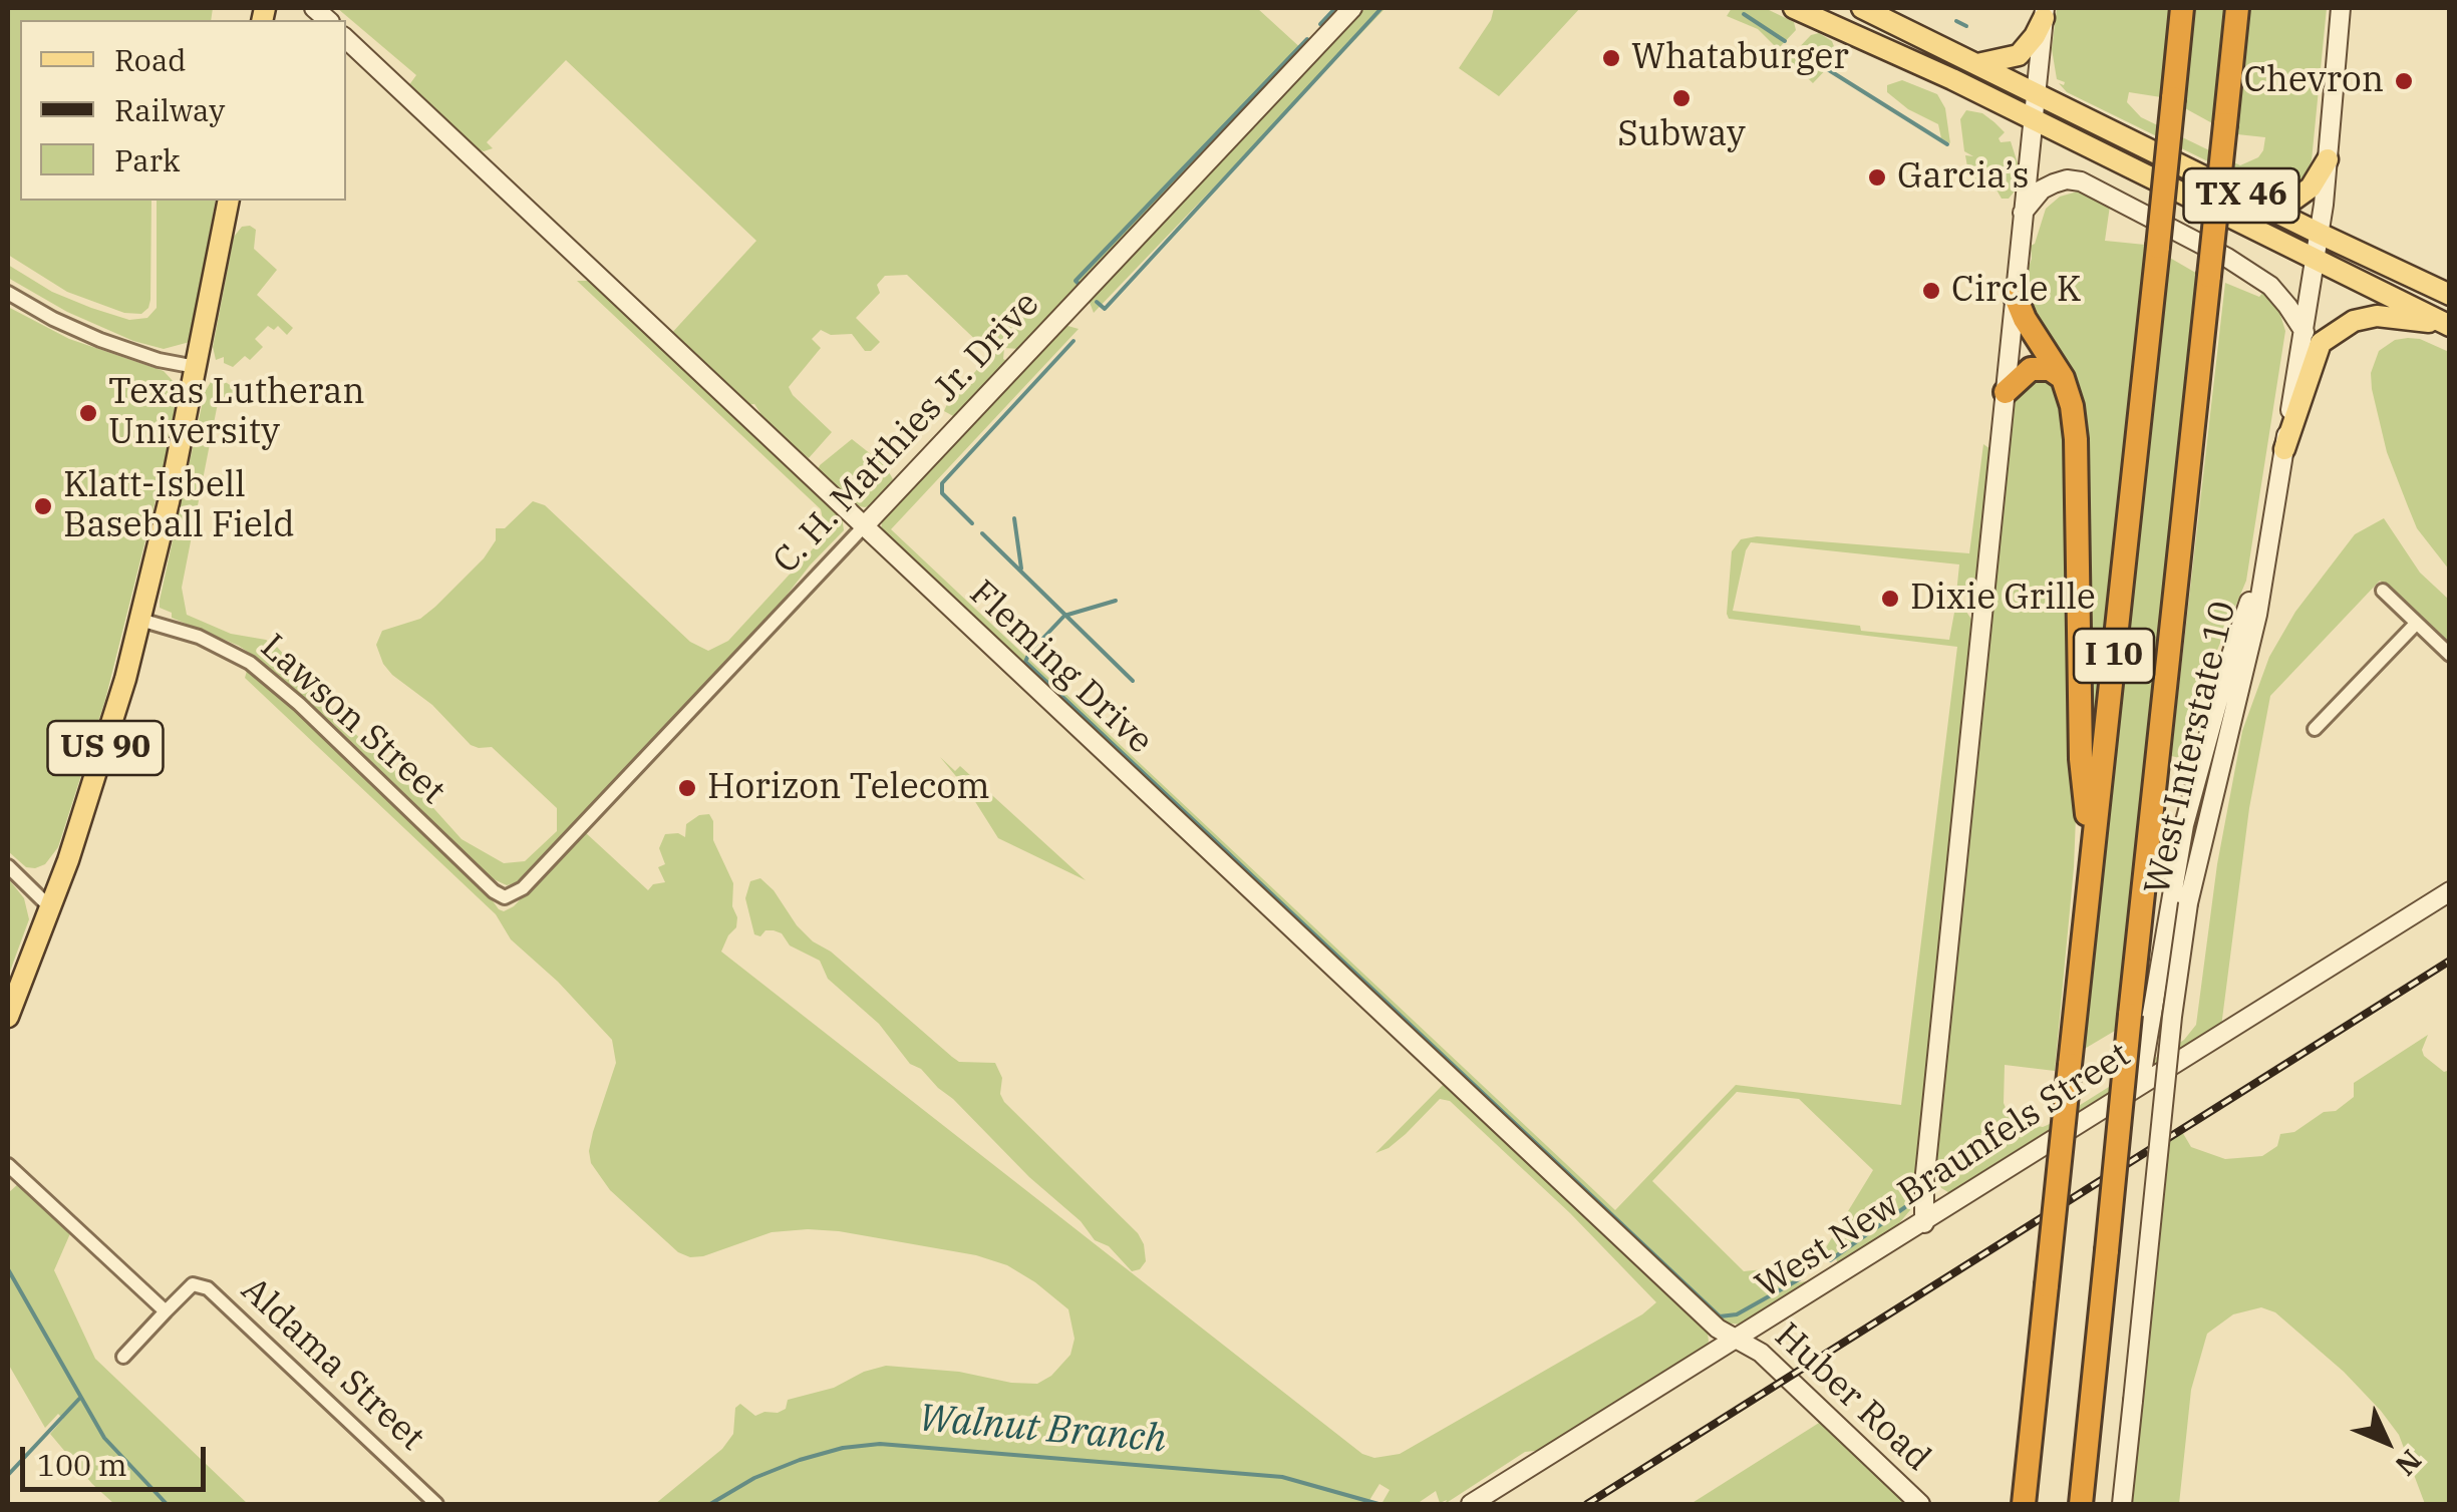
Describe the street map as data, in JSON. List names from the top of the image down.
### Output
{
  "streets": {
    "highway": ["I 10"],
    "main road": ["TX 46", "US 90"],
    "street": [
      "C. H. Matthies Jr. Drive",
      "Fleming Drive",
      "Lawson Street",
      "West Interstate 10",
      "West New Braunfels Street",
      "Aldama Street",
      "Huber Road"
    ]
  },
  "crossings": [
    ["TX 46", "West Interstate 10"],
    ["C. H. Matthies Jr. Drive", "Fleming Drive"],
    ["C. H. Matthies Jr. Drive", "Lawson Street"],
    ["Fleming Drive", "West New Braunfels Street"],
    ["Fleming Drive", "Huber Road"],
    ["Lawson Street", "US 90"],
    ["West New Braunfels Street", "Huber Road"]
  ],
  "water": ["Walnut Branch"],
  "places": [
    "Whataburger",
    "Chevron",
    "Subway",
    "Garcia’s",
    "Circle K",
    "Texas Lutheran University",
    "Klatt-Isbell Baseball Field",
    "Dixie Grille",
    "Horizon Telecom"
  ],
  "legend": ["Road", "Railway", "Park"],
  "scale_bar": "100 m",
  "north": "bottom right"
}
